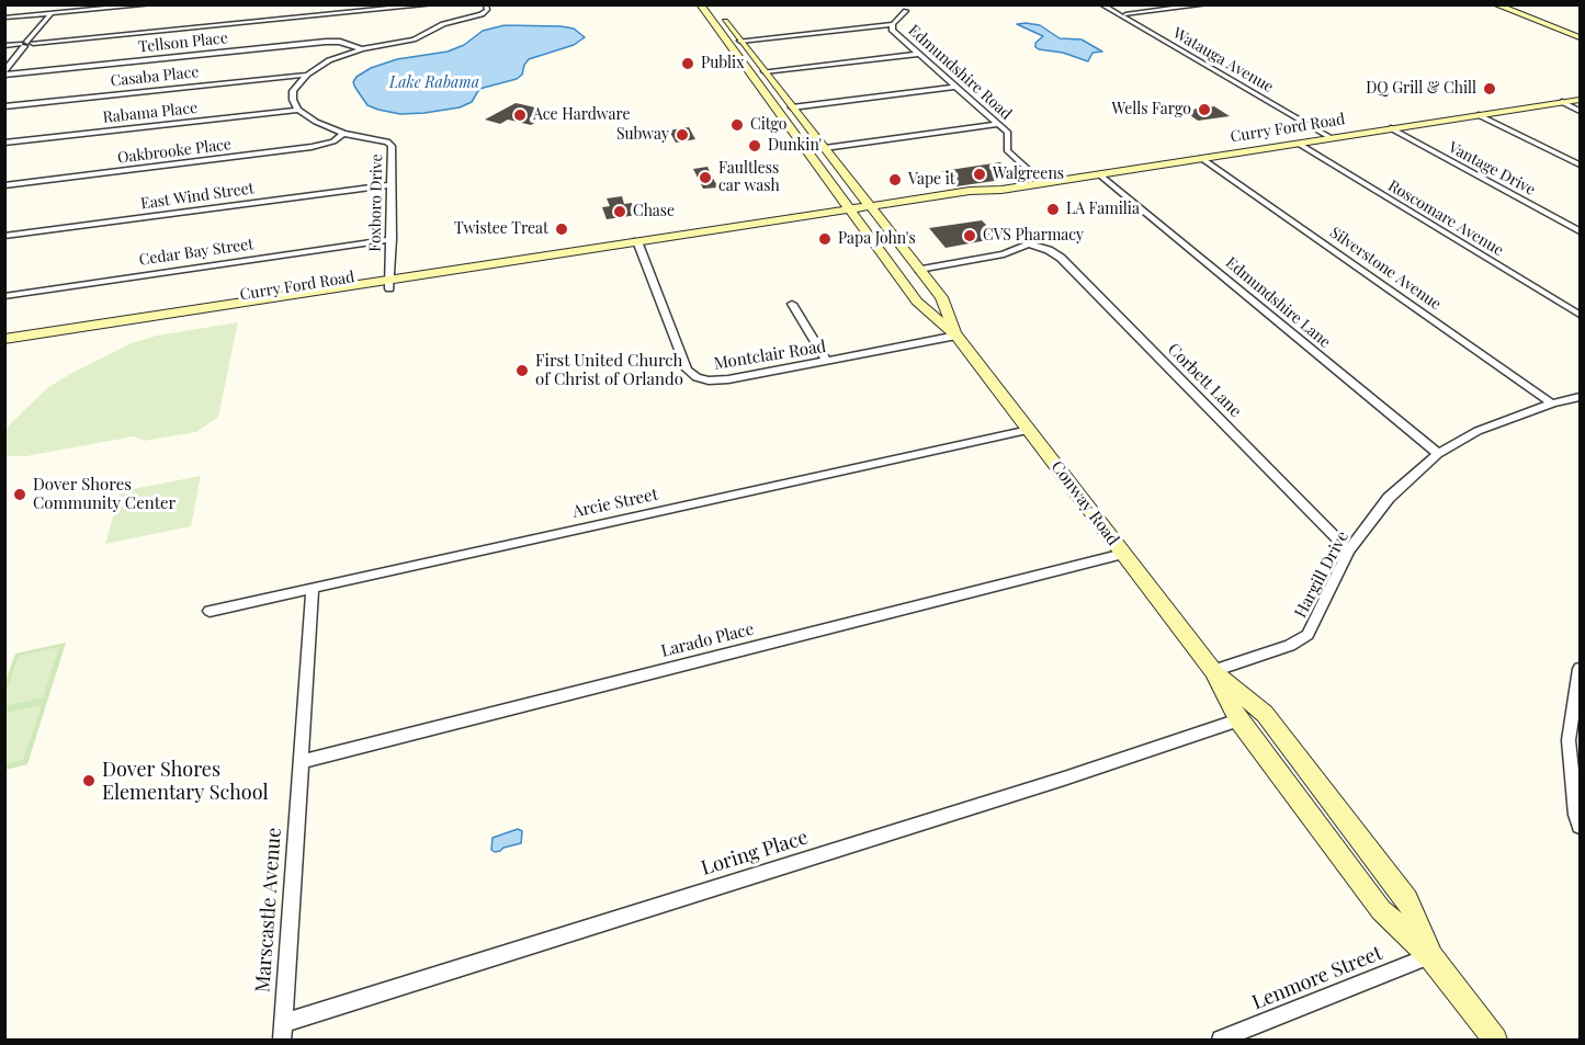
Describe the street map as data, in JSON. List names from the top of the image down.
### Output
{
  "streets": {
    "main road": ["Curry Ford Road", "Conway Road"],
    "street": [
      "Tellson Place",
      "Watauga Avenue",
      "Edmundshire Road",
      "Casaba Place",
      "Rabama Place",
      "Oakbrooke Place",
      "Vantage Drive",
      "East Wind Street",
      "Foxboro Drive",
      "Roscomare Avenue",
      "Cedar Bay Street",
      "Silverstone Avenue",
      "Edmundshire Lane",
      "Montclair Road",
      "Corbett Lane",
      "Arcie Street",
      "Hargill Drive",
      "Larado Place",
      "Loring Place",
      "Marscastle Avenue",
      "Lenmore Street"
    ]
  },
  "crossings": [
    ["Watauga Avenue", "Curry Ford Road"],
    ["Edmundshire Road", "Curry Ford Road"],
    ["Rabama Place", "Foxboro Drive"],
    ["Curry Ford Road", "Vantage Drive"],
    ["Curry Ford Road", "Foxboro Drive"],
    ["Curry Ford Road", "Roscomare Avenue"],
    ["Curry Ford Road", "Silverstone Avenue"],
    ["Curry Ford Road", "Edmundshire Lane"],
    ["Curry Ford Road", "Montclair Road"],
    ["Curry Ford Road", "Conway Road"],
    ["Oakbrooke Place", "Foxboro Drive"],
    ["East Wind Street", "Foxboro Drive"],
    ["Foxboro Drive", "Cedar Bay Street"],
    ["Silverstone Avenue", "Hargill Drive"],
    ["Edmundshire Lane", "Hargill Drive"],
    ["Montclair Road", "Conway Road"],
    ["Corbett Lane", "Conway Road"],
    ["Corbett Lane", "Hargill Drive"],
    ["Arcie Street", "Conway Road"],
    ["Arcie Street", "Marscastle Avenue"],
    ["Conway Road", "Hargill Drive"],
    ["Conway Road", "Larado Place"],
    ["Conway Road", "Loring Place"],
    ["Conway Road", "Lenmore Street"],
    ["Larado Place", "Marscastle Avenue"],
    ["Loring Place", "Marscastle Avenue"]
  ],
  "water": ["Lake Rabama"],
  "places": [
    "Publix",
    "DQ Grill & Chill",
    "Wells Fargo",
    "Ace Hardware",
    "Citgo",
    "Subway",
    "Dunkin'",
    "Walgreens",
    "Faultless car wash",
    "Vape it",
    "LA Familia",
    "Chase",
    "Twistee Treat",
    "CVS Pharmacy",
    "Papa John's",
    "First United Church of Christ of Orlando",
    "Dover Shores Community Center",
    "Dover Shores Elementary School"
  ]
}
